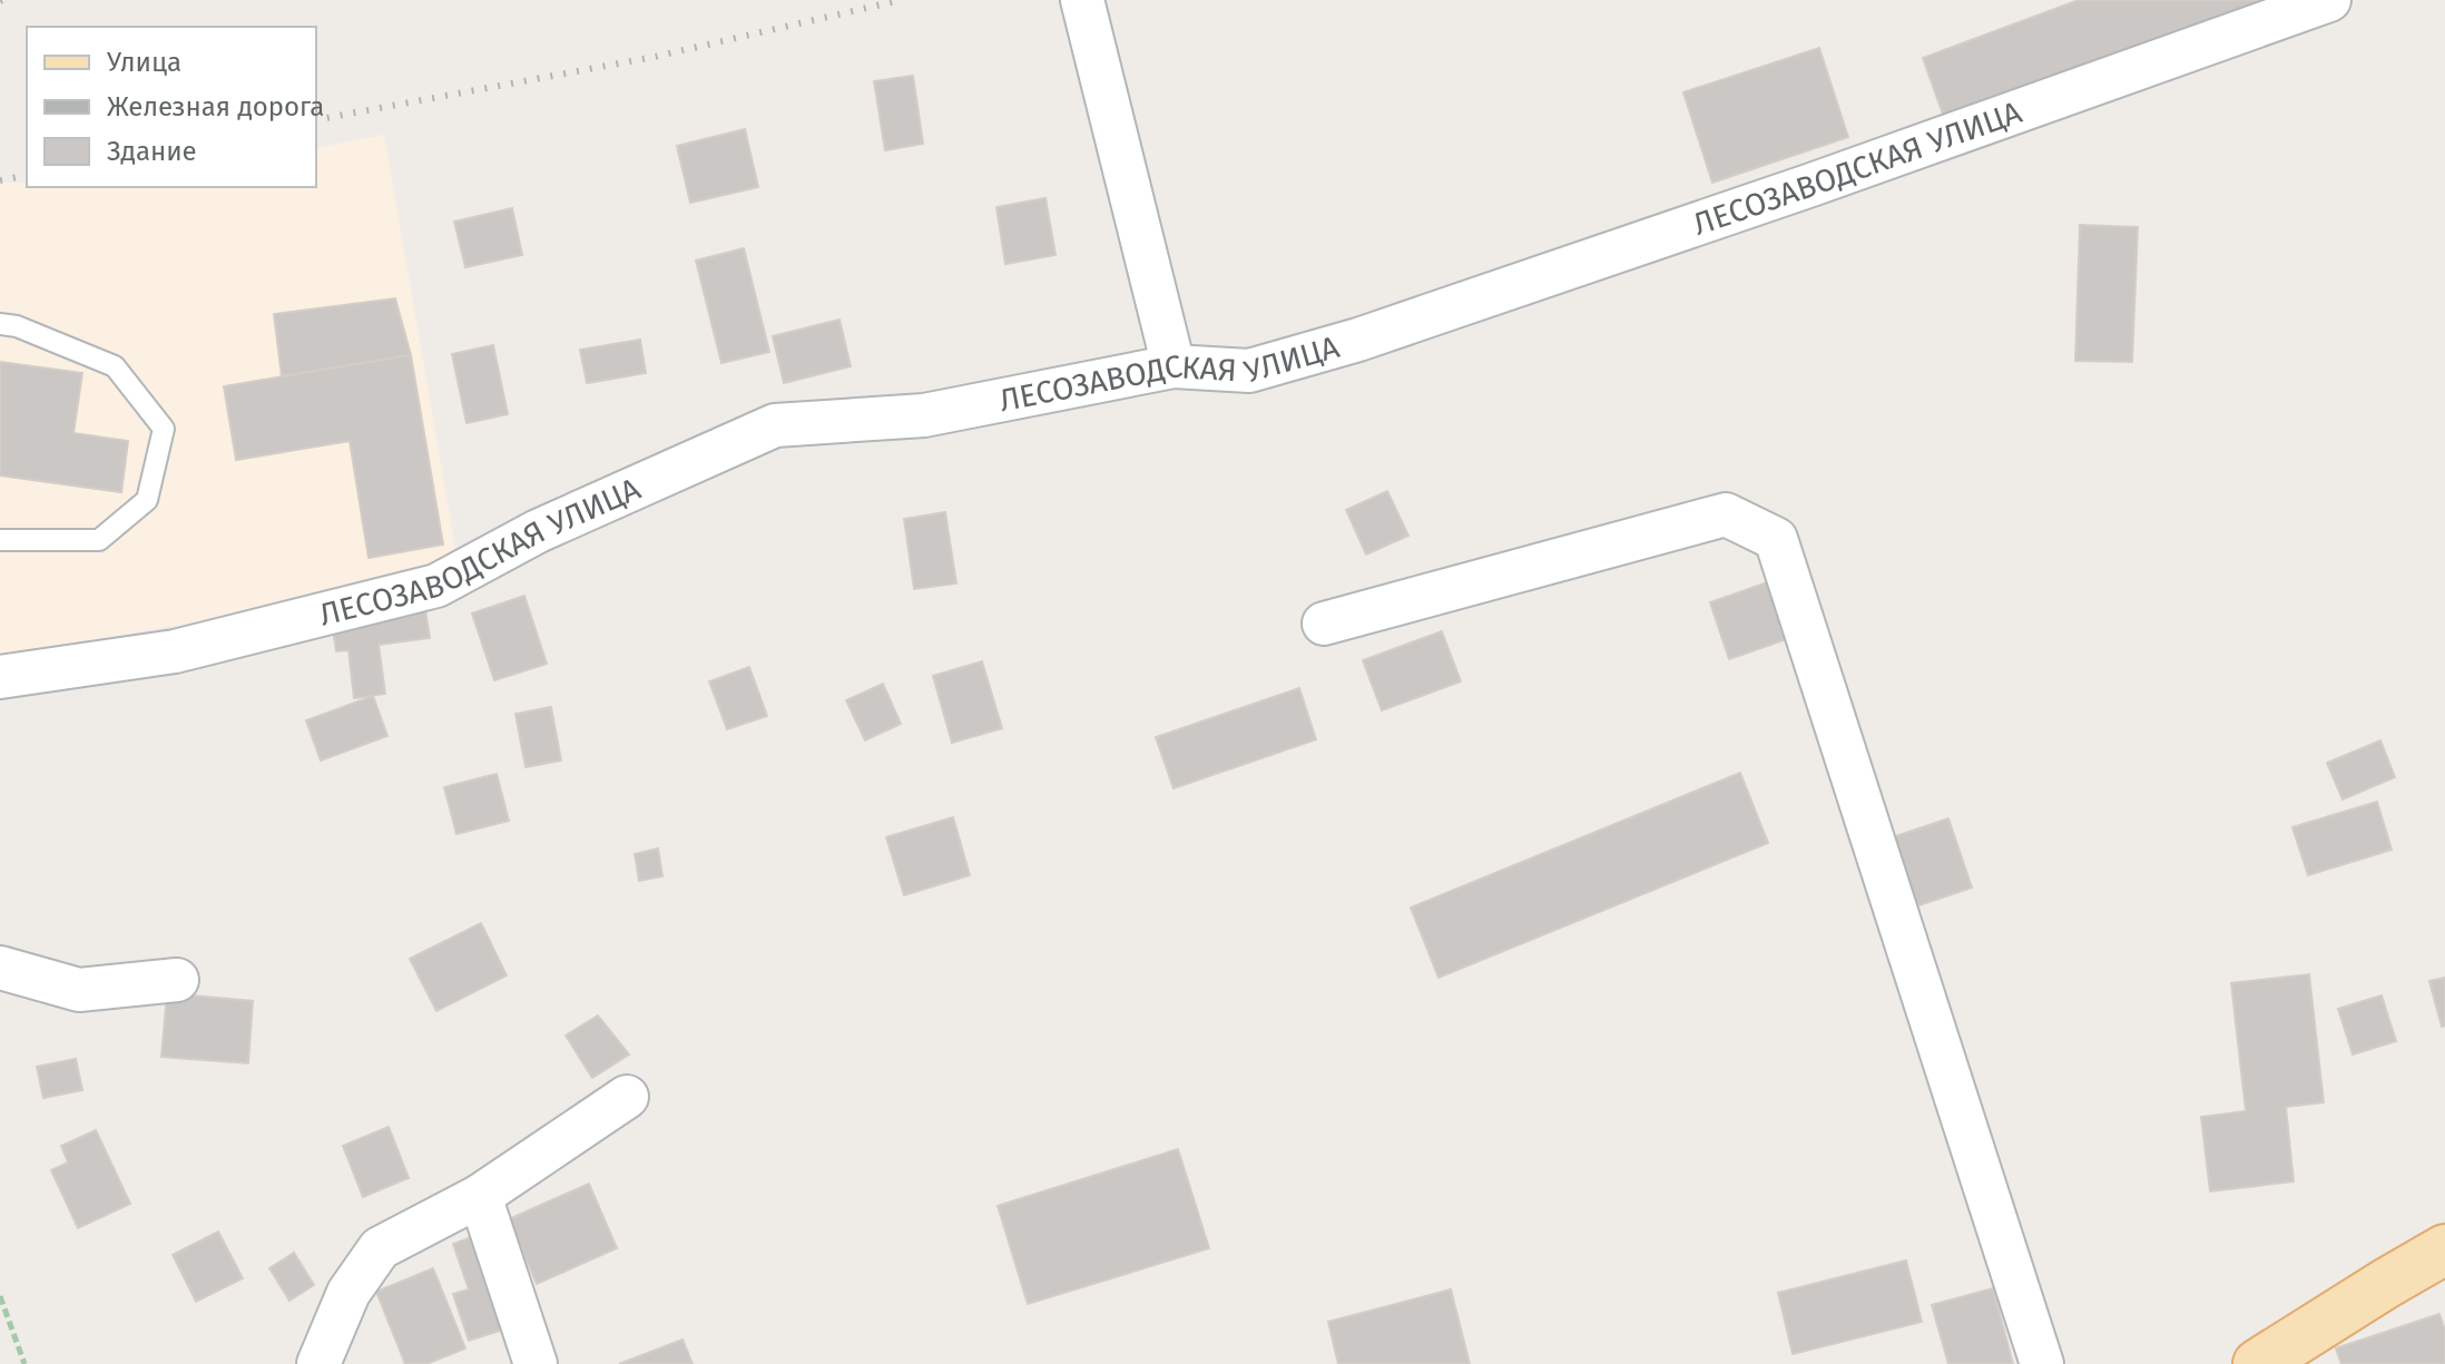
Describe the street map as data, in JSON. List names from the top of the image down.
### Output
{
  "streets": {
    "street": ["ЛЕСОЗАВОДСКАЯ УЛИЦА"]
  },
  "legend": ["Улица", "Железная дорога", "Здание"]
}
